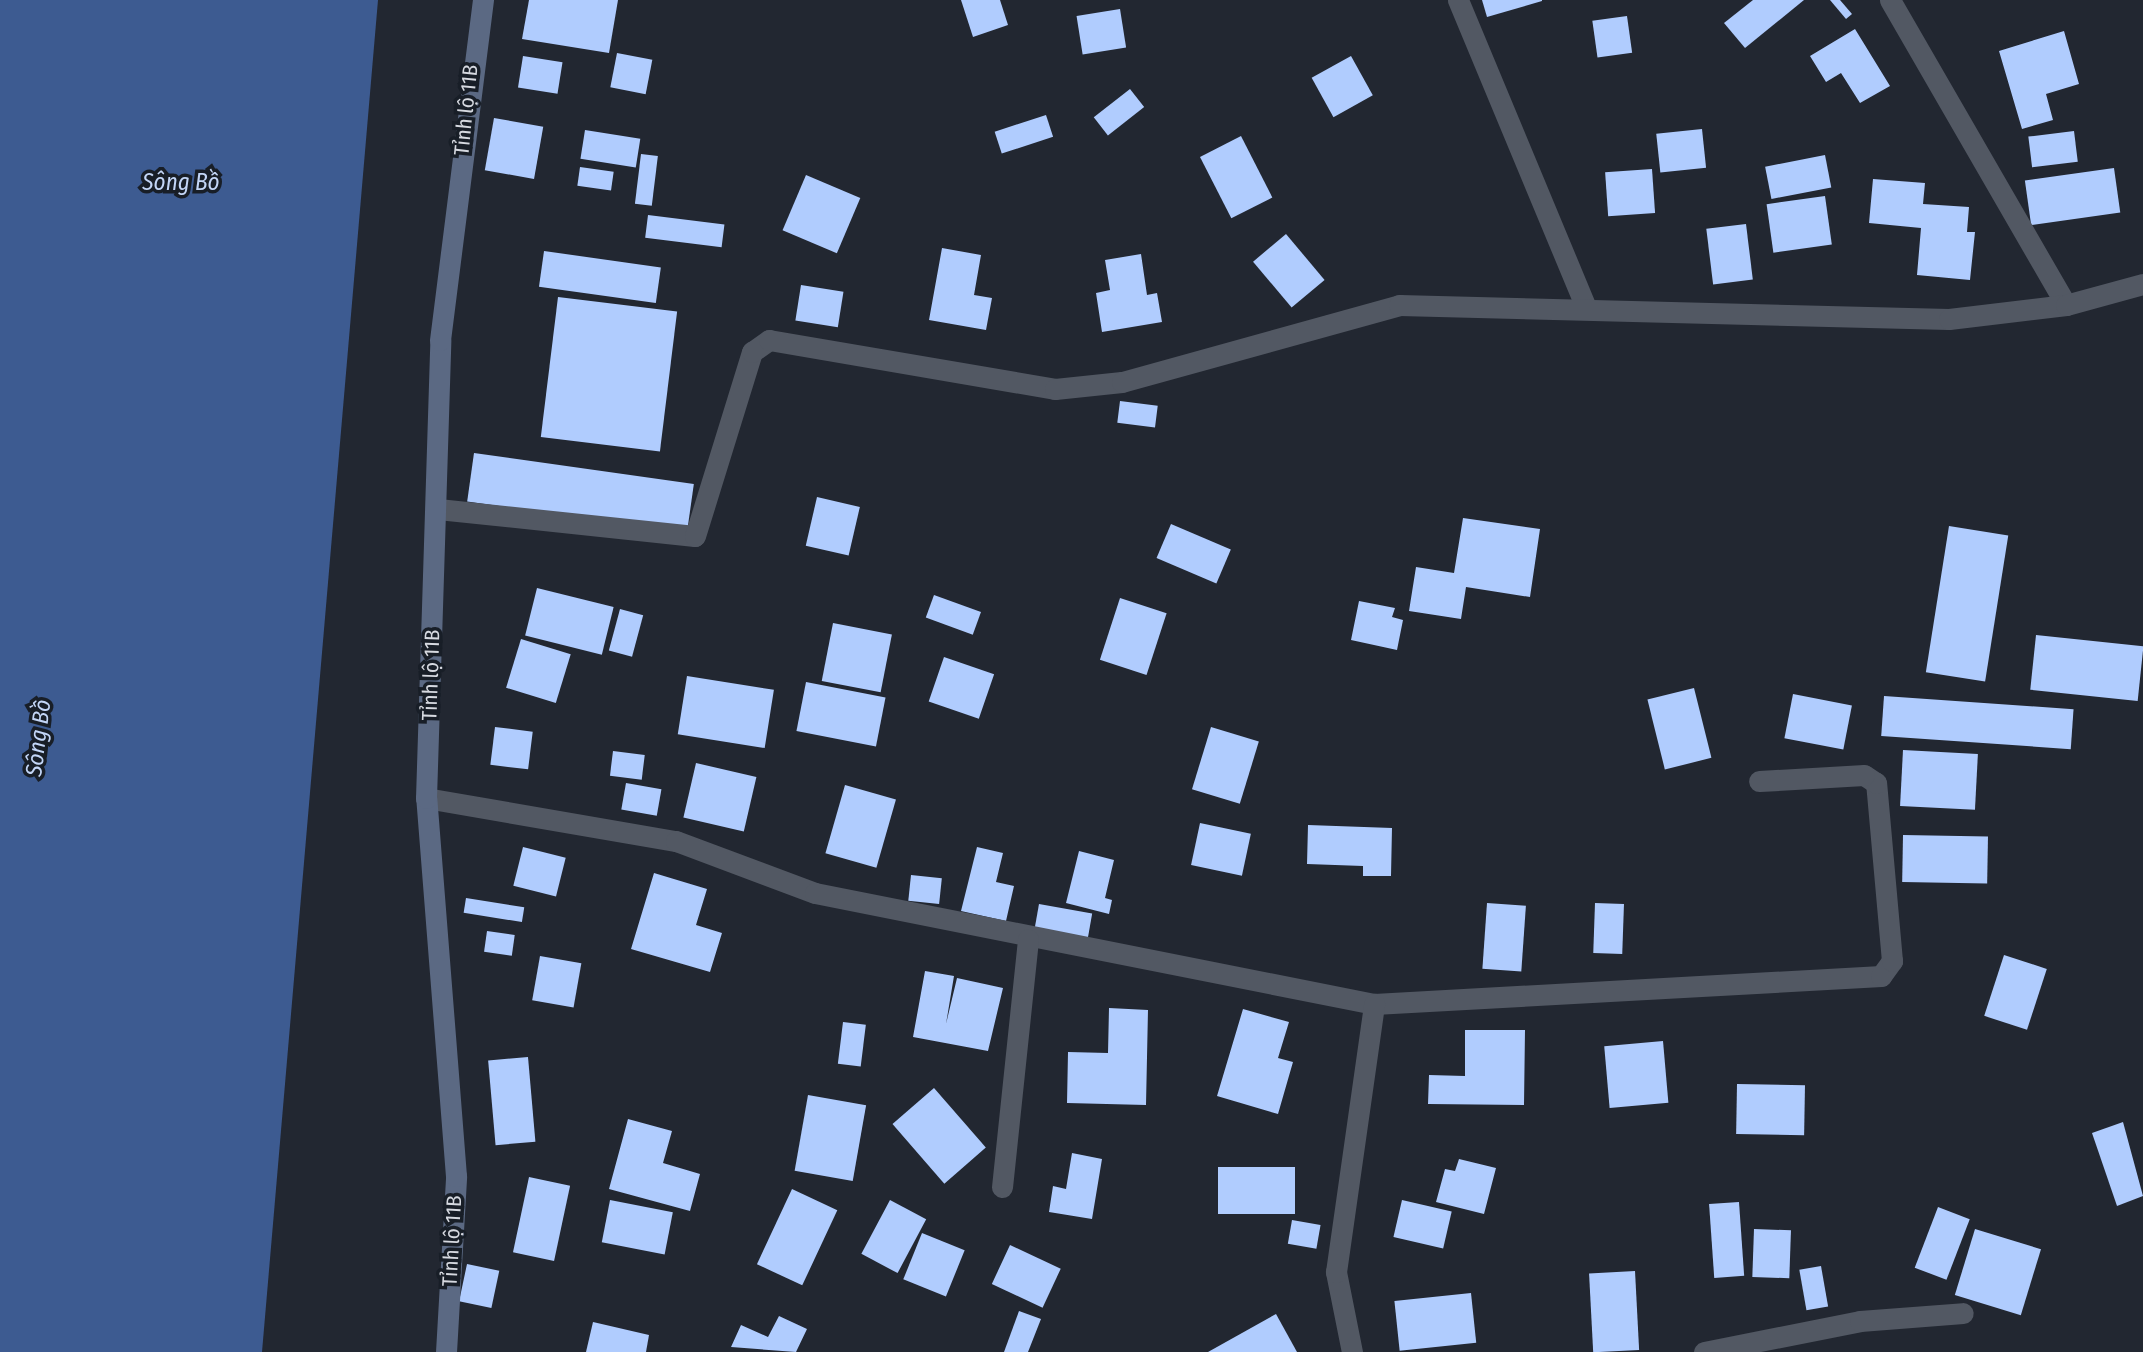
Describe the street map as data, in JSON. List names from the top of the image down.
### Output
{
  "streets": {
    "main road": ["Tỉnh lộ 11B"]
  },
  "water": ["Sông Bồ"]
}
